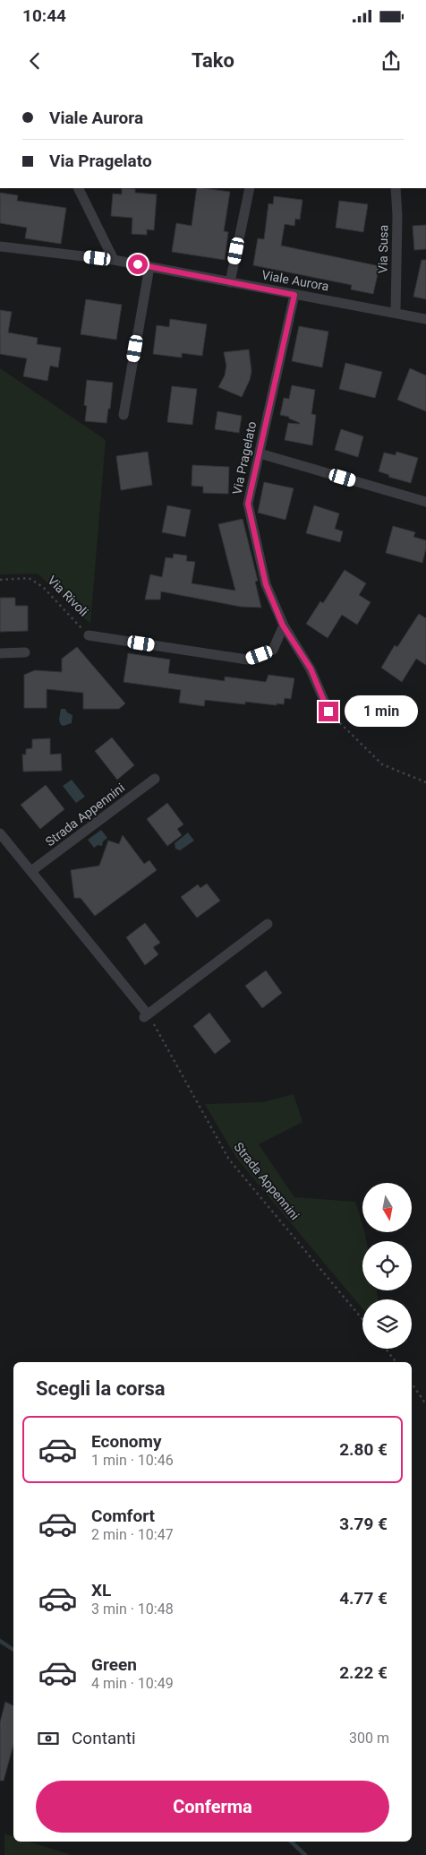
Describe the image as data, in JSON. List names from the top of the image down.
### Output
{
  "streets": {
    "street": [
      "Via Susa",
      "Viale Aurora",
      "Via Pragelato",
      "Strada Appennini"
    ],
    "path": ["Via Rivoli"]
  },
  "crossings": [
    ["Via Susa", "Viale Aurora"],
    ["Viale Aurora", "Via Pragelato"]
  ],
  "north": "bottom",
  "page": {
    "status": "10:44",
    "header": "Tako",
    "banner": ["Viale Aurora", "Via Pragelato"],
    "bubble": "1 min",
    "heading": "Scegli la corsa",
    "list": [
      {
        "name": "Economy",
        "note": "1 min · 10:46",
        "value": "2.80 €"
      },
      {
        "name": "Comfort",
        "note": "2 min · 10:47",
        "value": "3.79 €"
      },
      {
        "name": "XL",
        "note": "3 min · 10:48",
        "value": "4.77 €"
      },
      {
        "name": "Green",
        "note": "4 min · 10:49",
        "value": "2.22 €"
      }
    ],
    "pay": ["Contanti", "300 m"],
    "buttons": "Conferma"
  }
}
